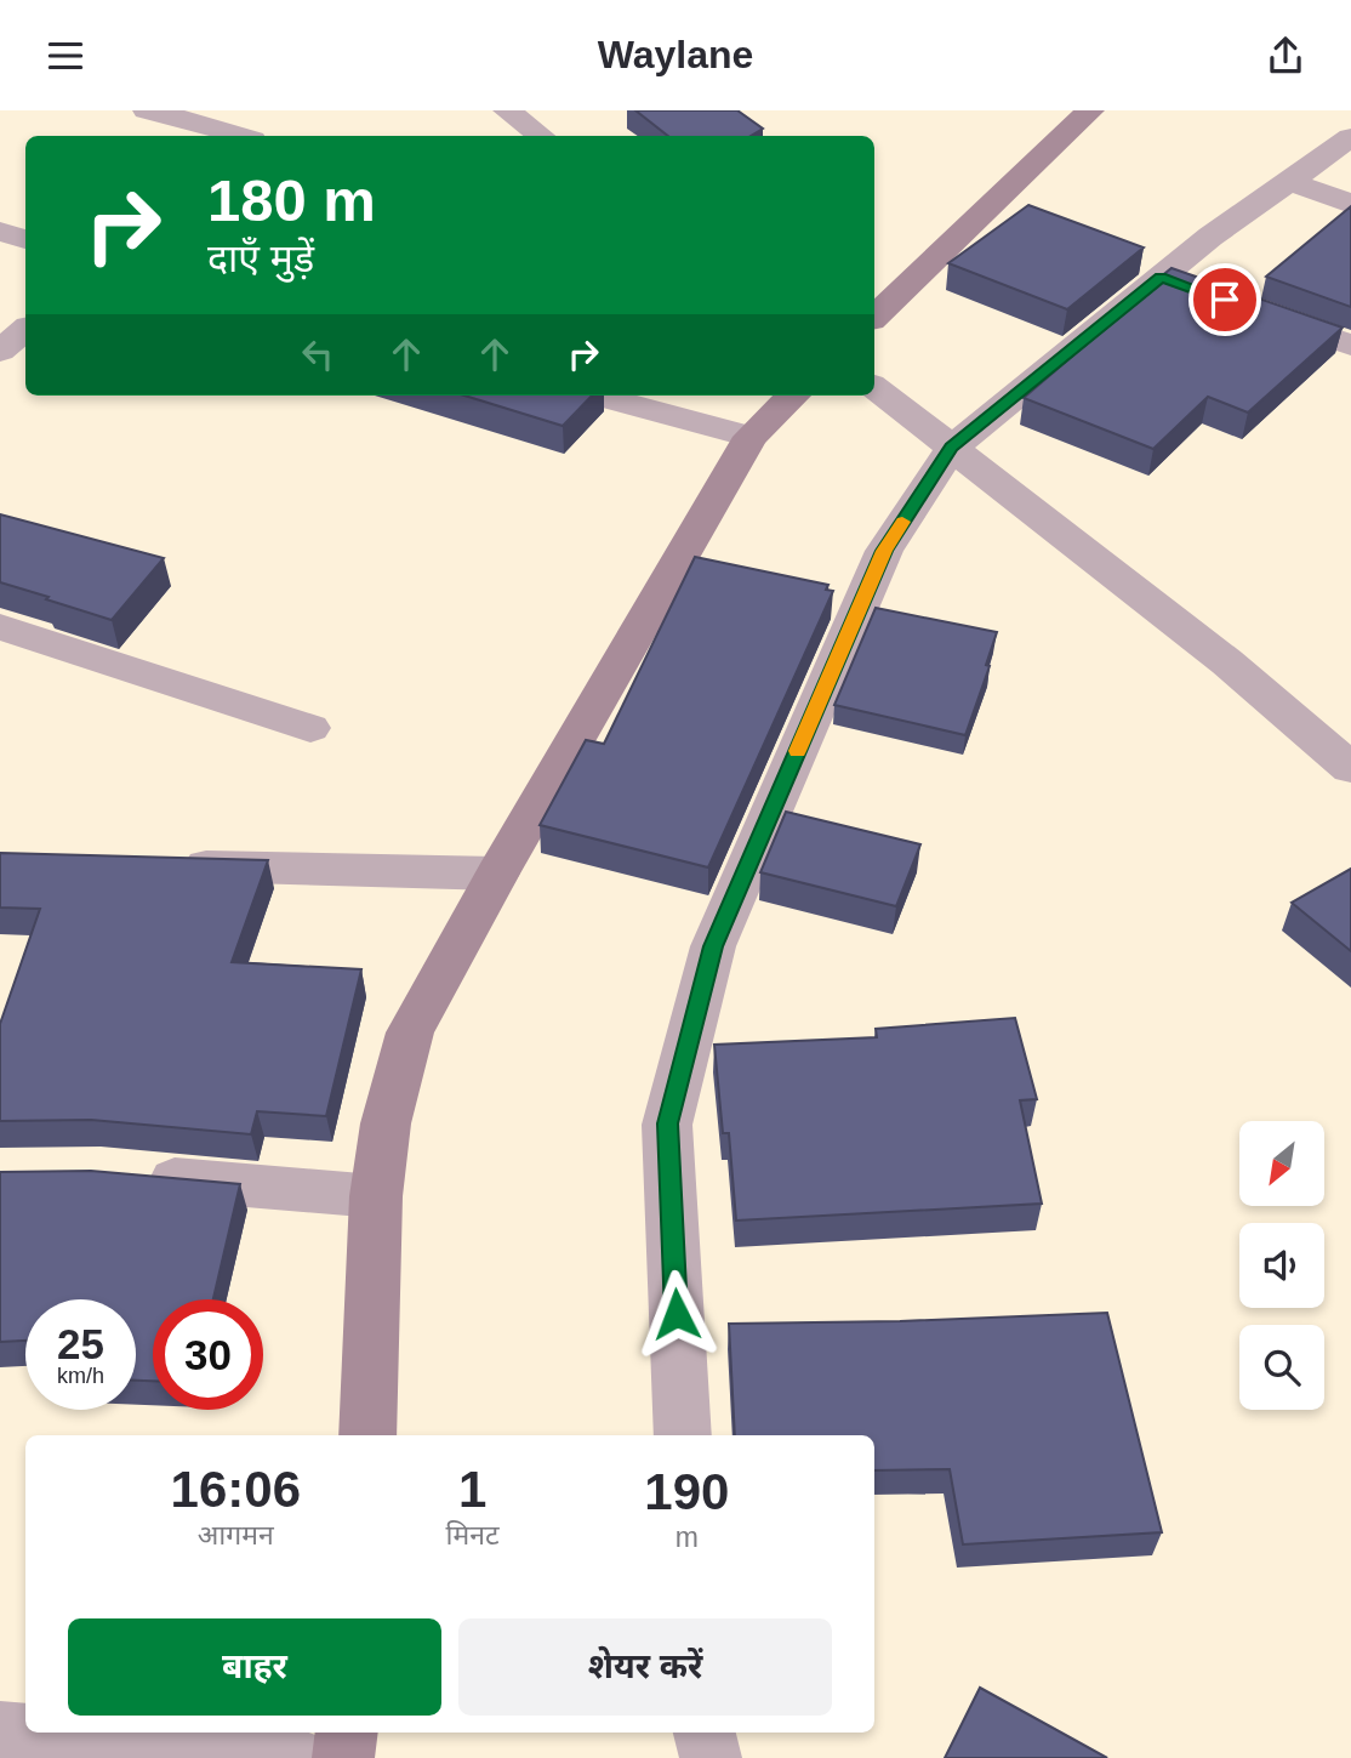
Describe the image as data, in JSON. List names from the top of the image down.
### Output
{
  "north": "bottom left",
  "page": {
    "header": "Waylane",
    "turn": ["180 m", "दाएँ मुड़ें"],
    "speed": "25 km/h",
    "limit": "30",
    "eta": [
      "16:06",
      "आगमन",
      "1",
      "मिनट",
      "190",
      "m"
    ],
    "buttons": ["बाहर", "शेयर करें"]
  }
}
